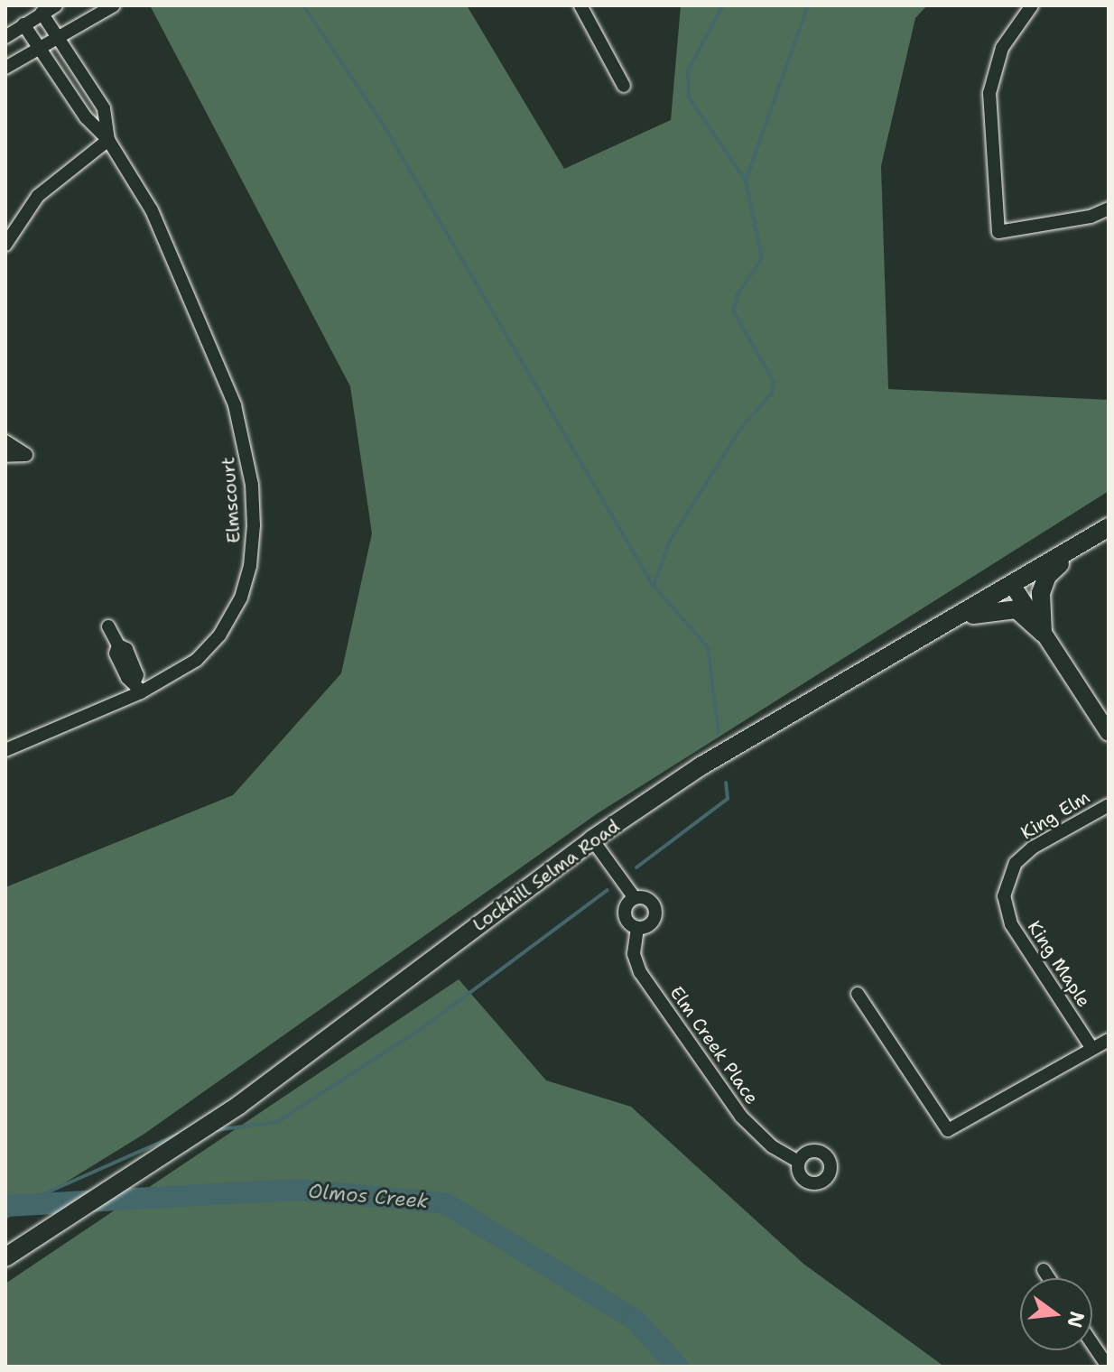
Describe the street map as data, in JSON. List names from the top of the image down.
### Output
{
  "streets": {
    "main road": ["Lockhill Selma Road"],
    "street": [
      "Elmscourt",
      "King Elm",
      "King Maple",
      "Elm Creek Place"
    ]
  },
  "crossings": [
    ["King Elm", "King Maple"]
  ],
  "water": ["Olmos Creek"],
  "north": "right"
}
